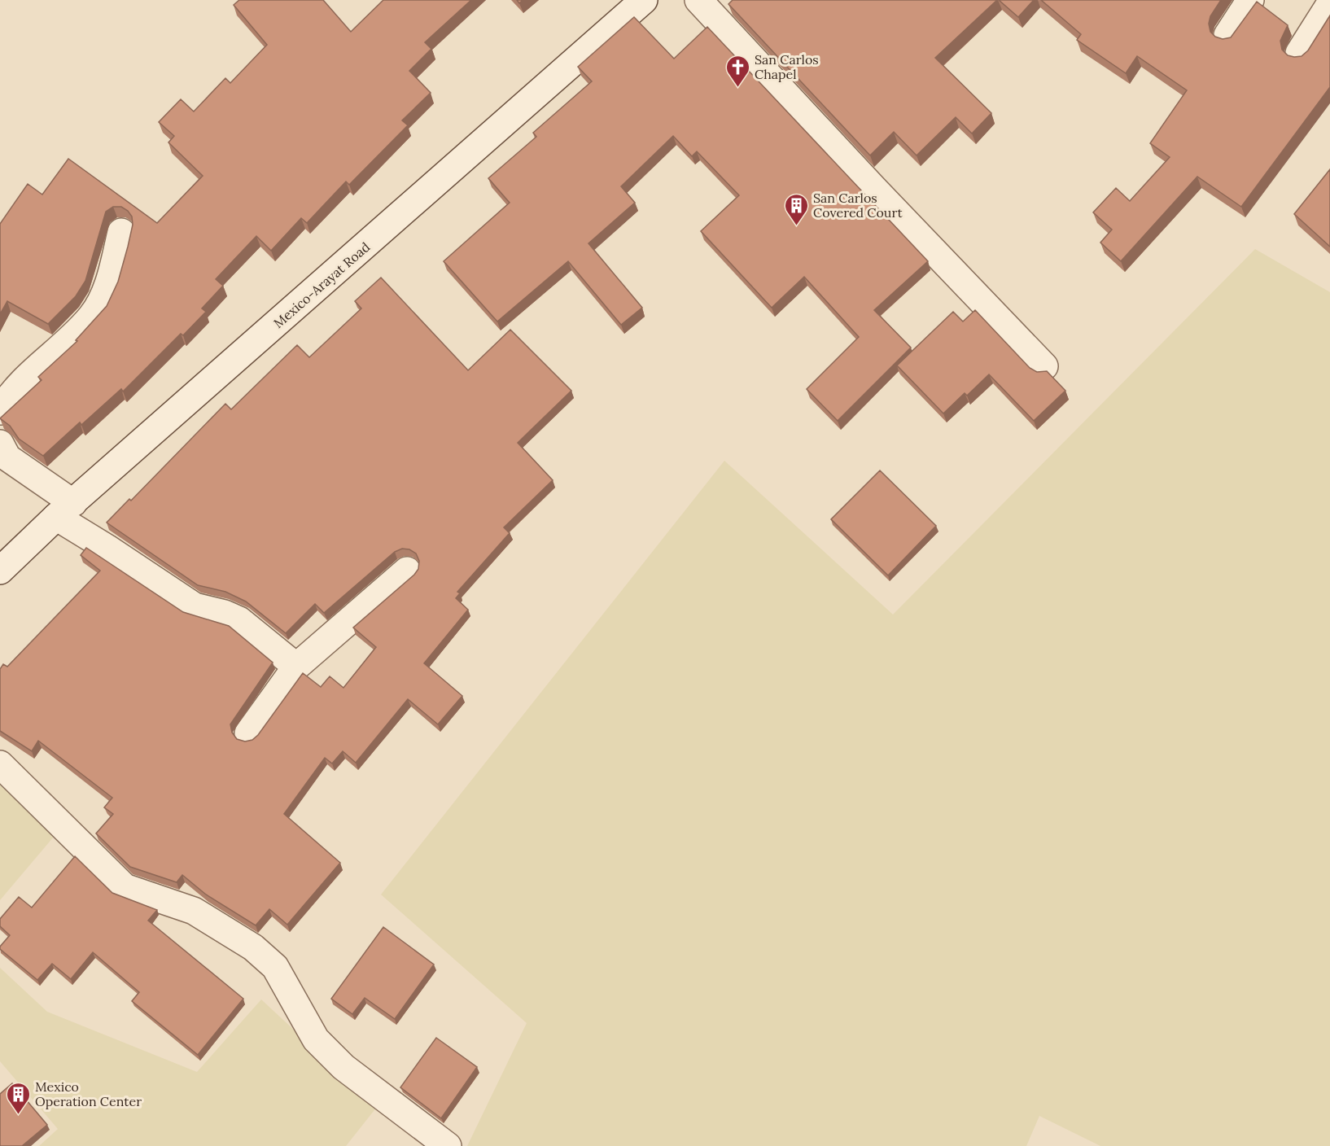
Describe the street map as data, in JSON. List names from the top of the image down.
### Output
{
  "streets": {
    "street": ["Mexico-Arayat Road"]
  },
  "places": {
    "church": ["San Carlos Chapel"],
    "building": ["San Carlos Covered Court", "Mexico Operation Center"]
  }
}
